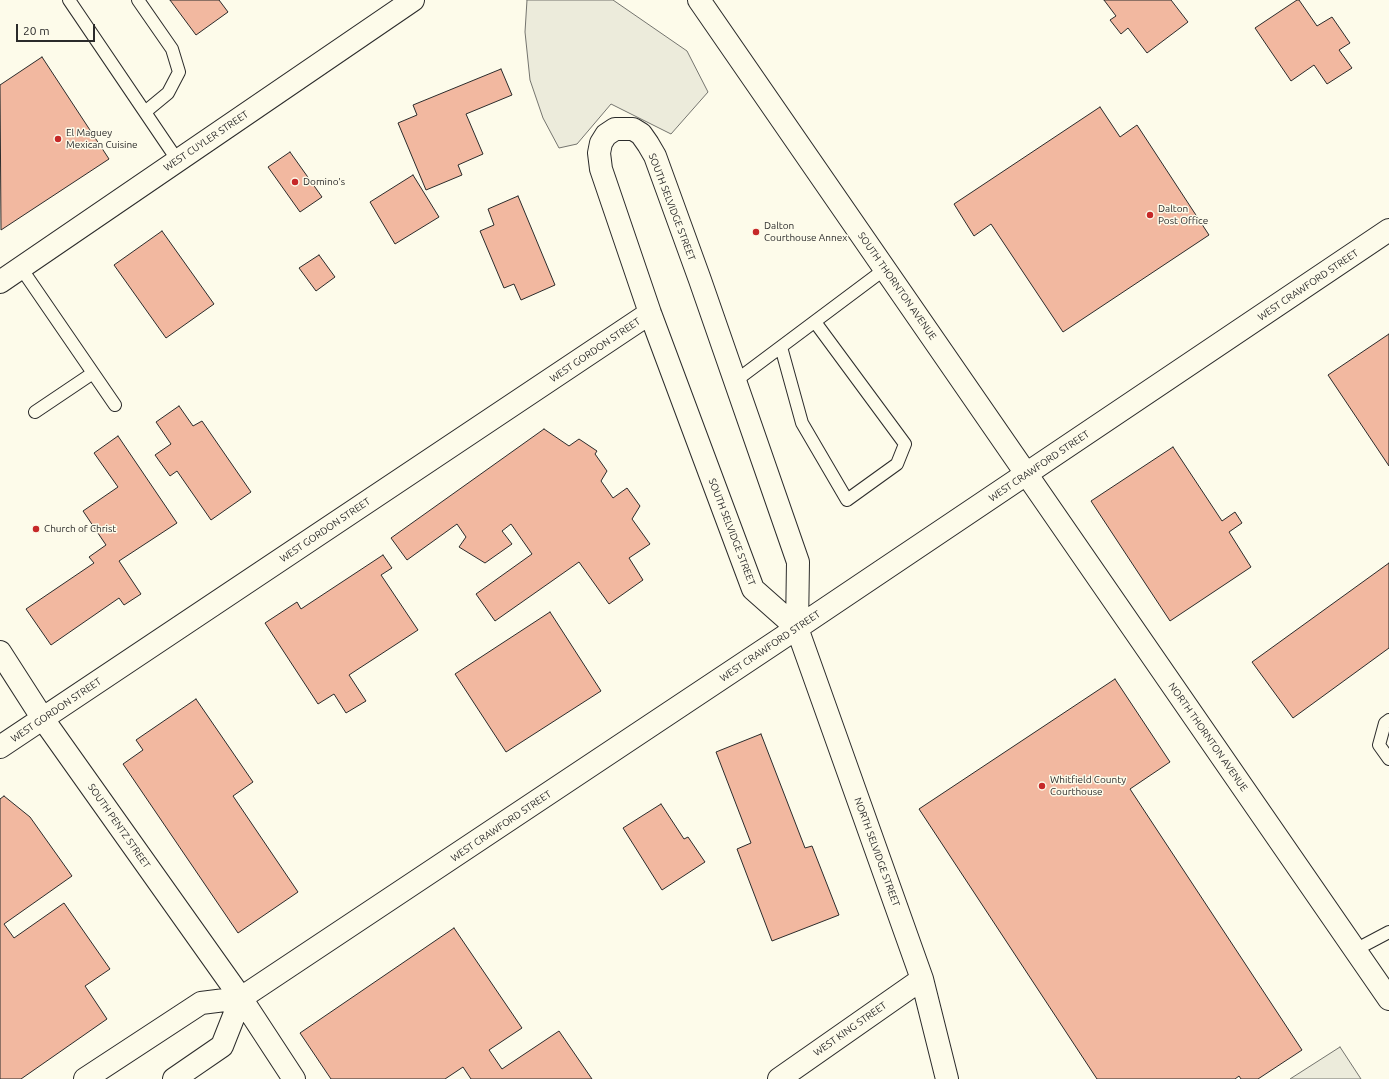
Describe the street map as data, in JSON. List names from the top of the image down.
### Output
{
  "streets": {
    "street": [
      "WEST CUYLER STREET",
      "SOUTH SELVIDGE STREET",
      "WEST CRAWFORD STREET",
      "SOUTH THORNTON AVENUE",
      "WEST GORDON STREET",
      "NORTH THORNTON AVENUE",
      "SOUTH PENTZ STREET",
      "NORTH SELVIDGE STREET",
      "WEST KING STREET"
    ]
  },
  "crossings": [
    ["SOUTH SELVIDGE STREET", "WEST CRAWFORD STREET"],
    ["SOUTH SELVIDGE STREET", "WEST GORDON STREET"],
    ["SOUTH SELVIDGE STREET", "NORTH SELVIDGE STREET"],
    ["WEST CRAWFORD STREET", "SOUTH THORNTON AVENUE"],
    ["WEST CRAWFORD STREET", "NORTH THORNTON AVENUE"],
    ["WEST CRAWFORD STREET", "SOUTH PENTZ STREET"],
    ["WEST CRAWFORD STREET", "NORTH SELVIDGE STREET"],
    ["SOUTH THORNTON AVENUE", "NORTH THORNTON AVENUE"],
    ["WEST GORDON STREET", "SOUTH PENTZ STREET"],
    ["NORTH SELVIDGE STREET", "WEST KING STREET"]
  ],
  "places": [
    "El Maguey Mexican Cuisine",
    "Domino's",
    "Dalton Post Office",
    "Dalton Courthouse Annex",
    "Church of Christ",
    "Whitfield County Courthouse"
  ],
  "scale_bar": "20 m"
}
